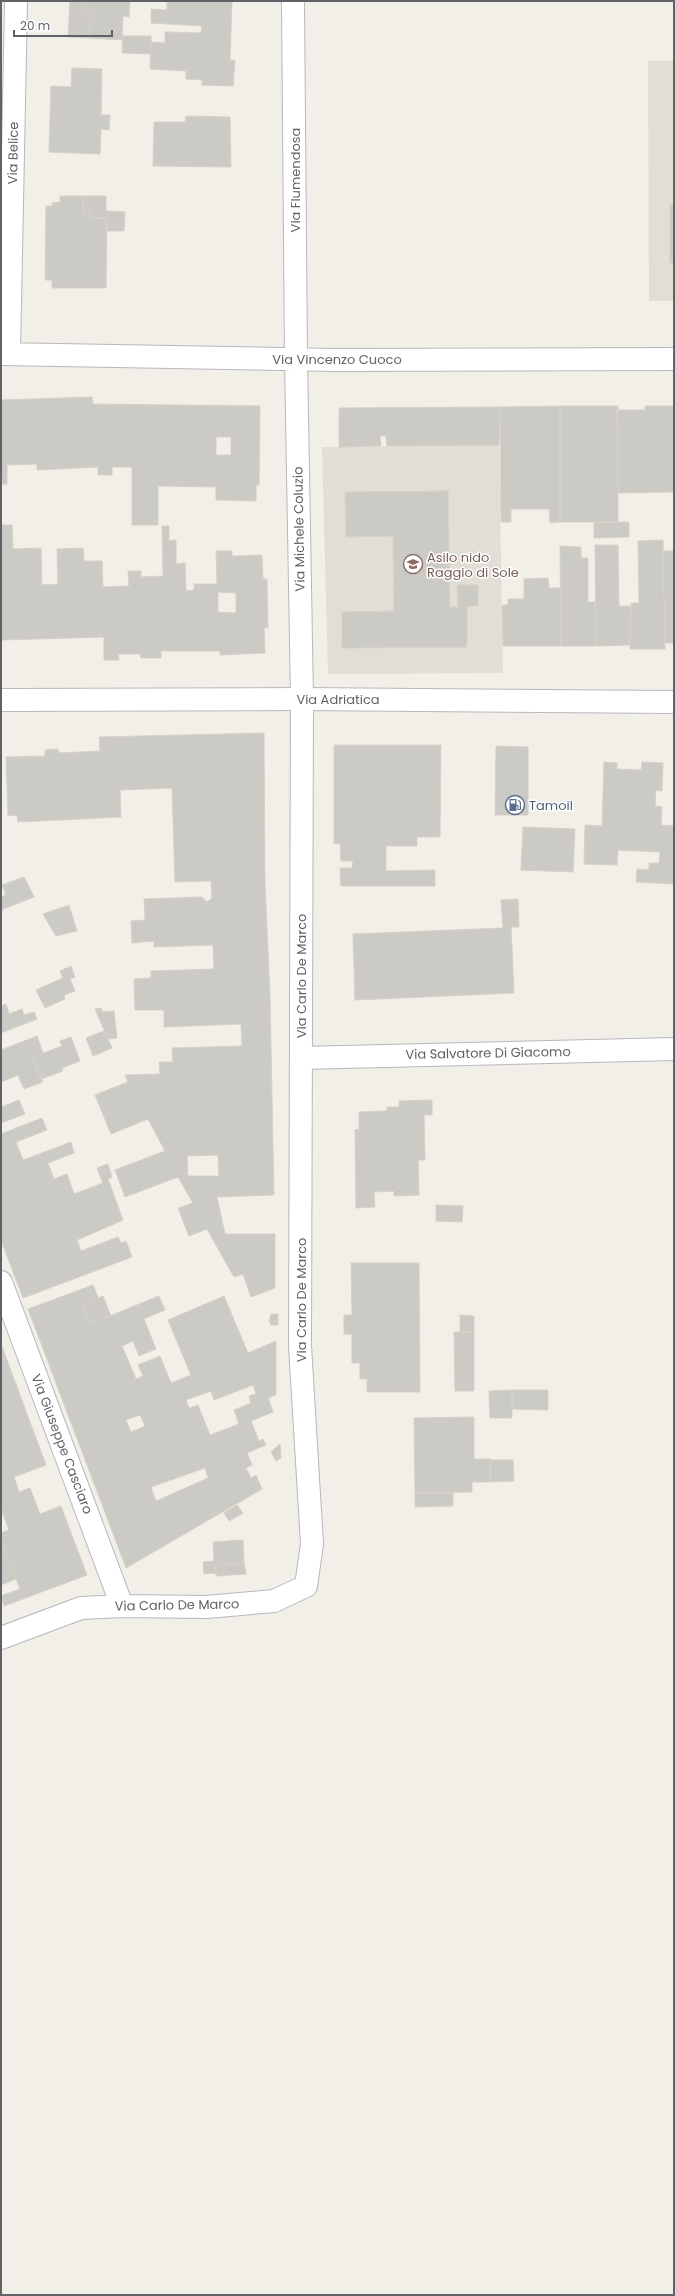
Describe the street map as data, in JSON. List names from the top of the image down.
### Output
{
  "streets": {
    "street": [
      "Via Belice",
      "Via Flumendosa",
      "Via Vincenzo Cuoco",
      "Via Michele Coluzio",
      "Via Adriatica",
      "Via Carlo De Marco",
      "Via Salvatore Di Giacomo",
      "Via Giuseppe Casciaro"
    ]
  },
  "crossings": [
    ["Via Belice", "Via Vincenzo Cuoco"],
    ["Via Flumendosa", "Via Vincenzo Cuoco"],
    ["Via Flumendosa", "Via Michele Coluzio"],
    ["Via Vincenzo Cuoco", "Via Michele Coluzio"],
    ["Via Michele Coluzio", "Via Adriatica"],
    ["Via Michele Coluzio", "Via Carlo De Marco"],
    ["Via Adriatica", "Via Carlo De Marco"],
    ["Via Carlo De Marco", "Via Salvatore Di Giacomo"],
    ["Via Carlo De Marco", "Via Giuseppe Casciaro"]
  ],
  "places": {
    "school or university": ["Asilo nido Raggio di Sole"],
    "fuel station": ["Tamoil"]
  },
  "scale_bar": "20 m"
}
